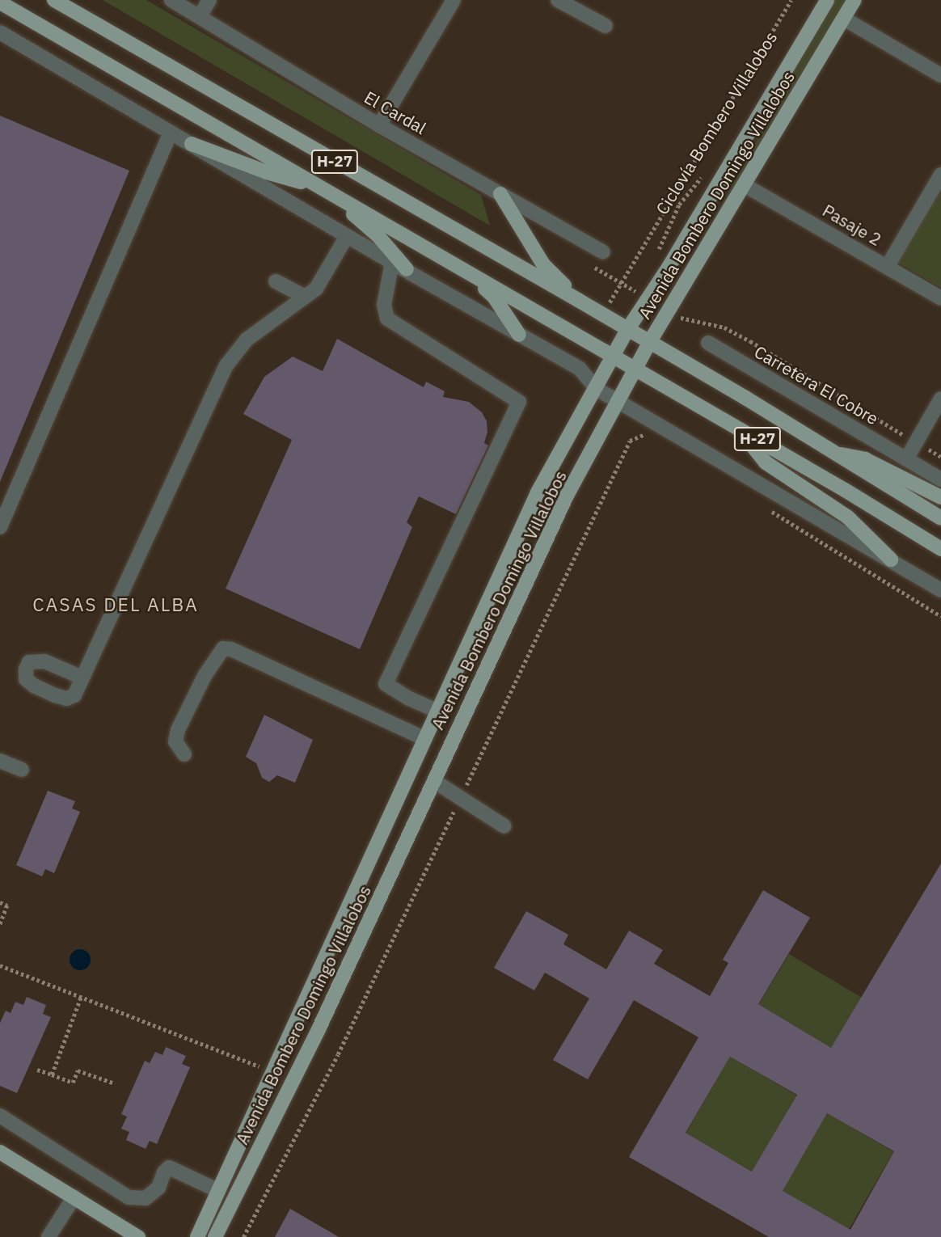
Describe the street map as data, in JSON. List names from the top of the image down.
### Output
{
  "streets": {
    "main road": ["H-27", "Avenida Bombero Domingo Villalobos"],
    "street": ["El Cardal", "Pasaje 2", "Carretera El Cobre"],
    "path": ["Ciclovía Bombero Villalobos"]
  },
  "crossings": [
    ["H-27", "Avenida Bombero Domingo Villalobos"],
    ["Avenida Bombero Domingo Villalobos", "Pasaje 2"]
  ],
  "districts": ["CASAS DEL ALBA"]
}
